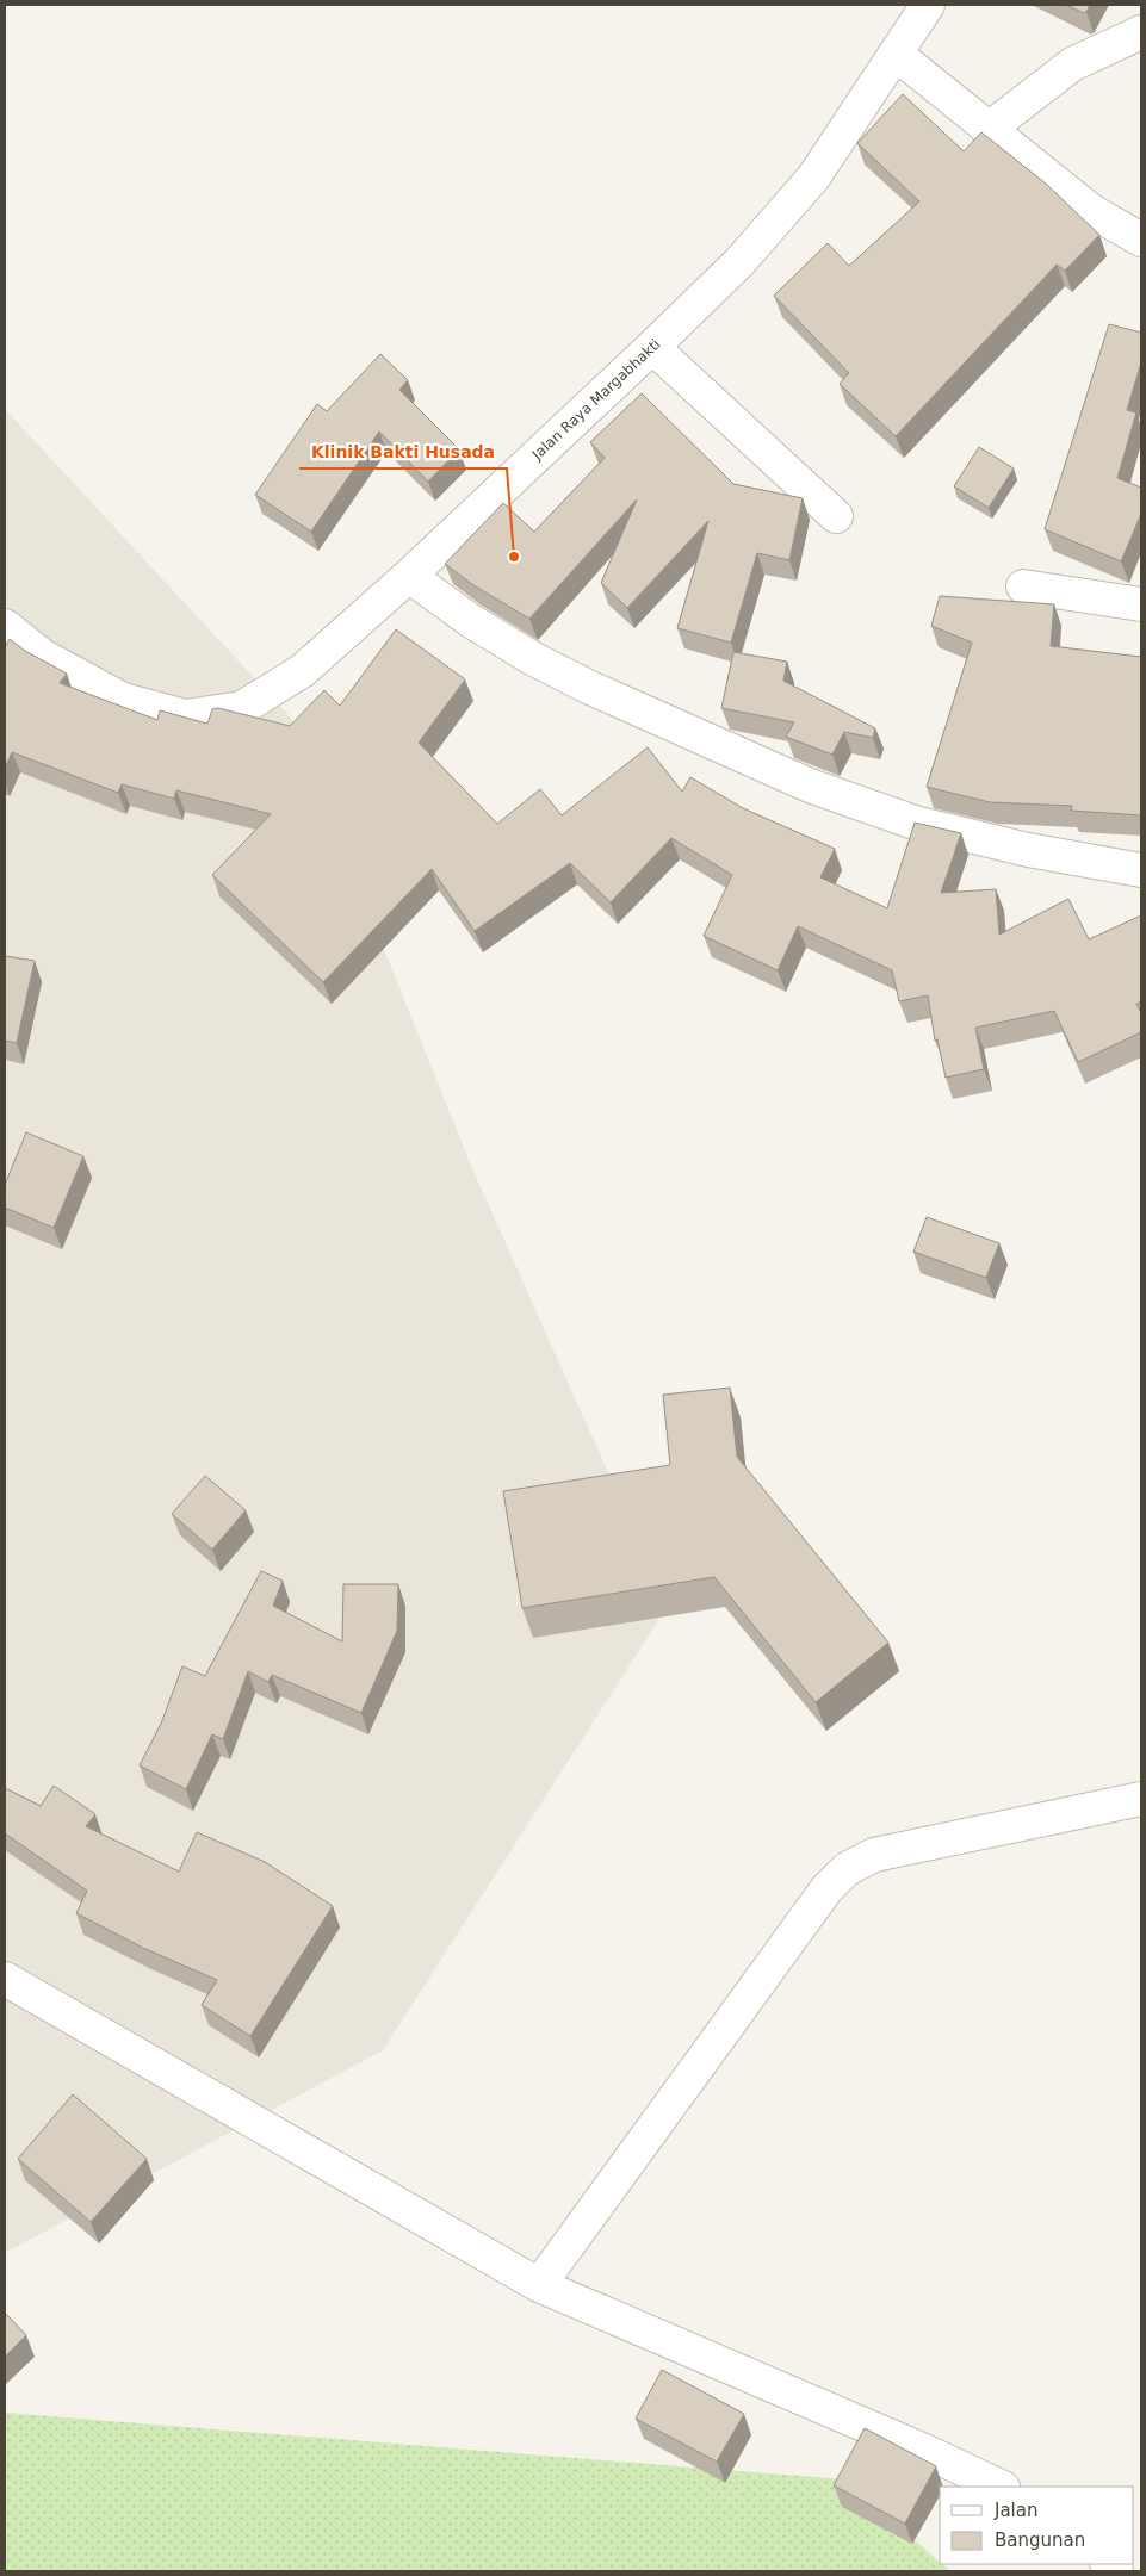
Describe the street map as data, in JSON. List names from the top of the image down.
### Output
{
  "streets": {
    "street": ["Jalan Raya Margabhakti"]
  },
  "places": ["Klinik Bakti Husada"],
  "legend": ["Jalan", "Bangunan"]
}
